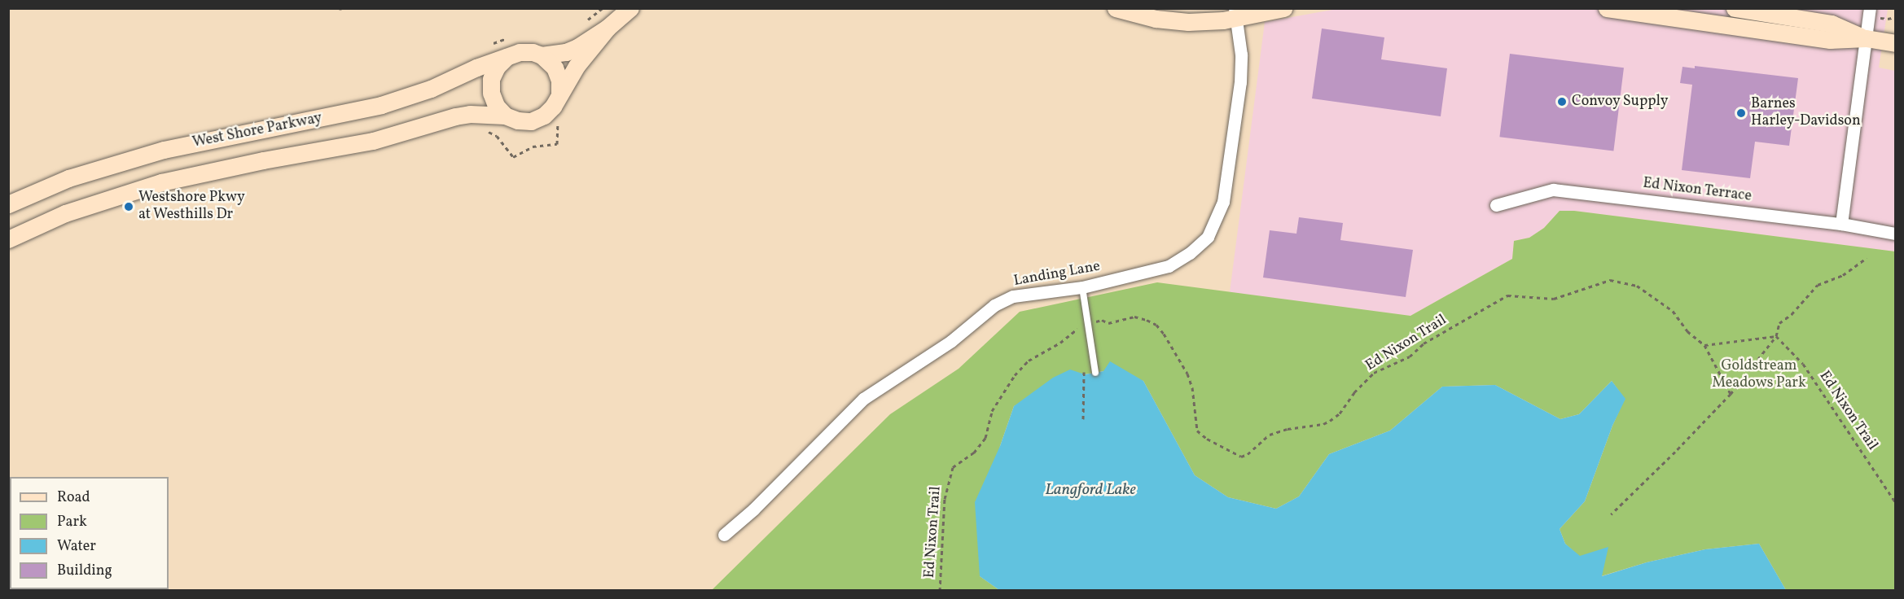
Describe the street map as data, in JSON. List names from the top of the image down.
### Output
{
  "streets": {
    "main road": ["West Shore Parkway"],
    "street": ["Ed Nixon Terrace", "Landing Lane"],
    "path": ["Ed Nixon Trail"]
  },
  "water": ["Langford Lake"],
  "parks": ["Goldstream Meadows Park"],
  "places": ["Convoy Supply", "Barnes Harley-Davidson", "Westshore Pkwy at Westhills Dr"],
  "legend": [
    "Road",
    "Park",
    "Water",
    "Building"
  ]
}
